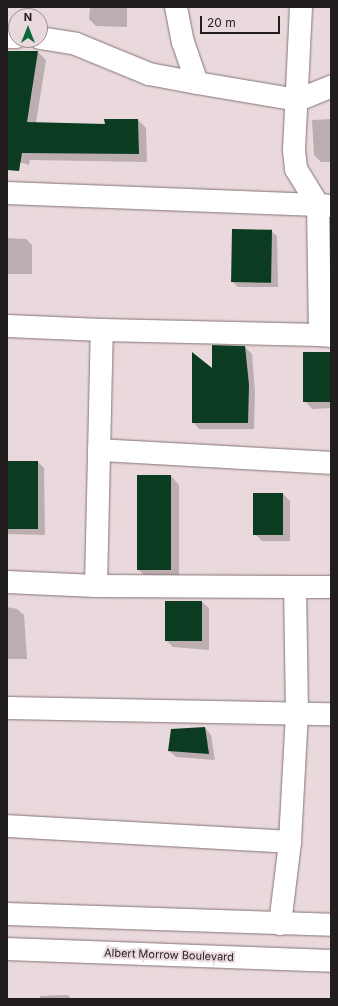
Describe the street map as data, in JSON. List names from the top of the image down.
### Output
{
  "streets": {
    "main road": ["Albert Morrow Boulevard"]
  },
  "scale_bar": "20 m",
  "north": "top"
}
